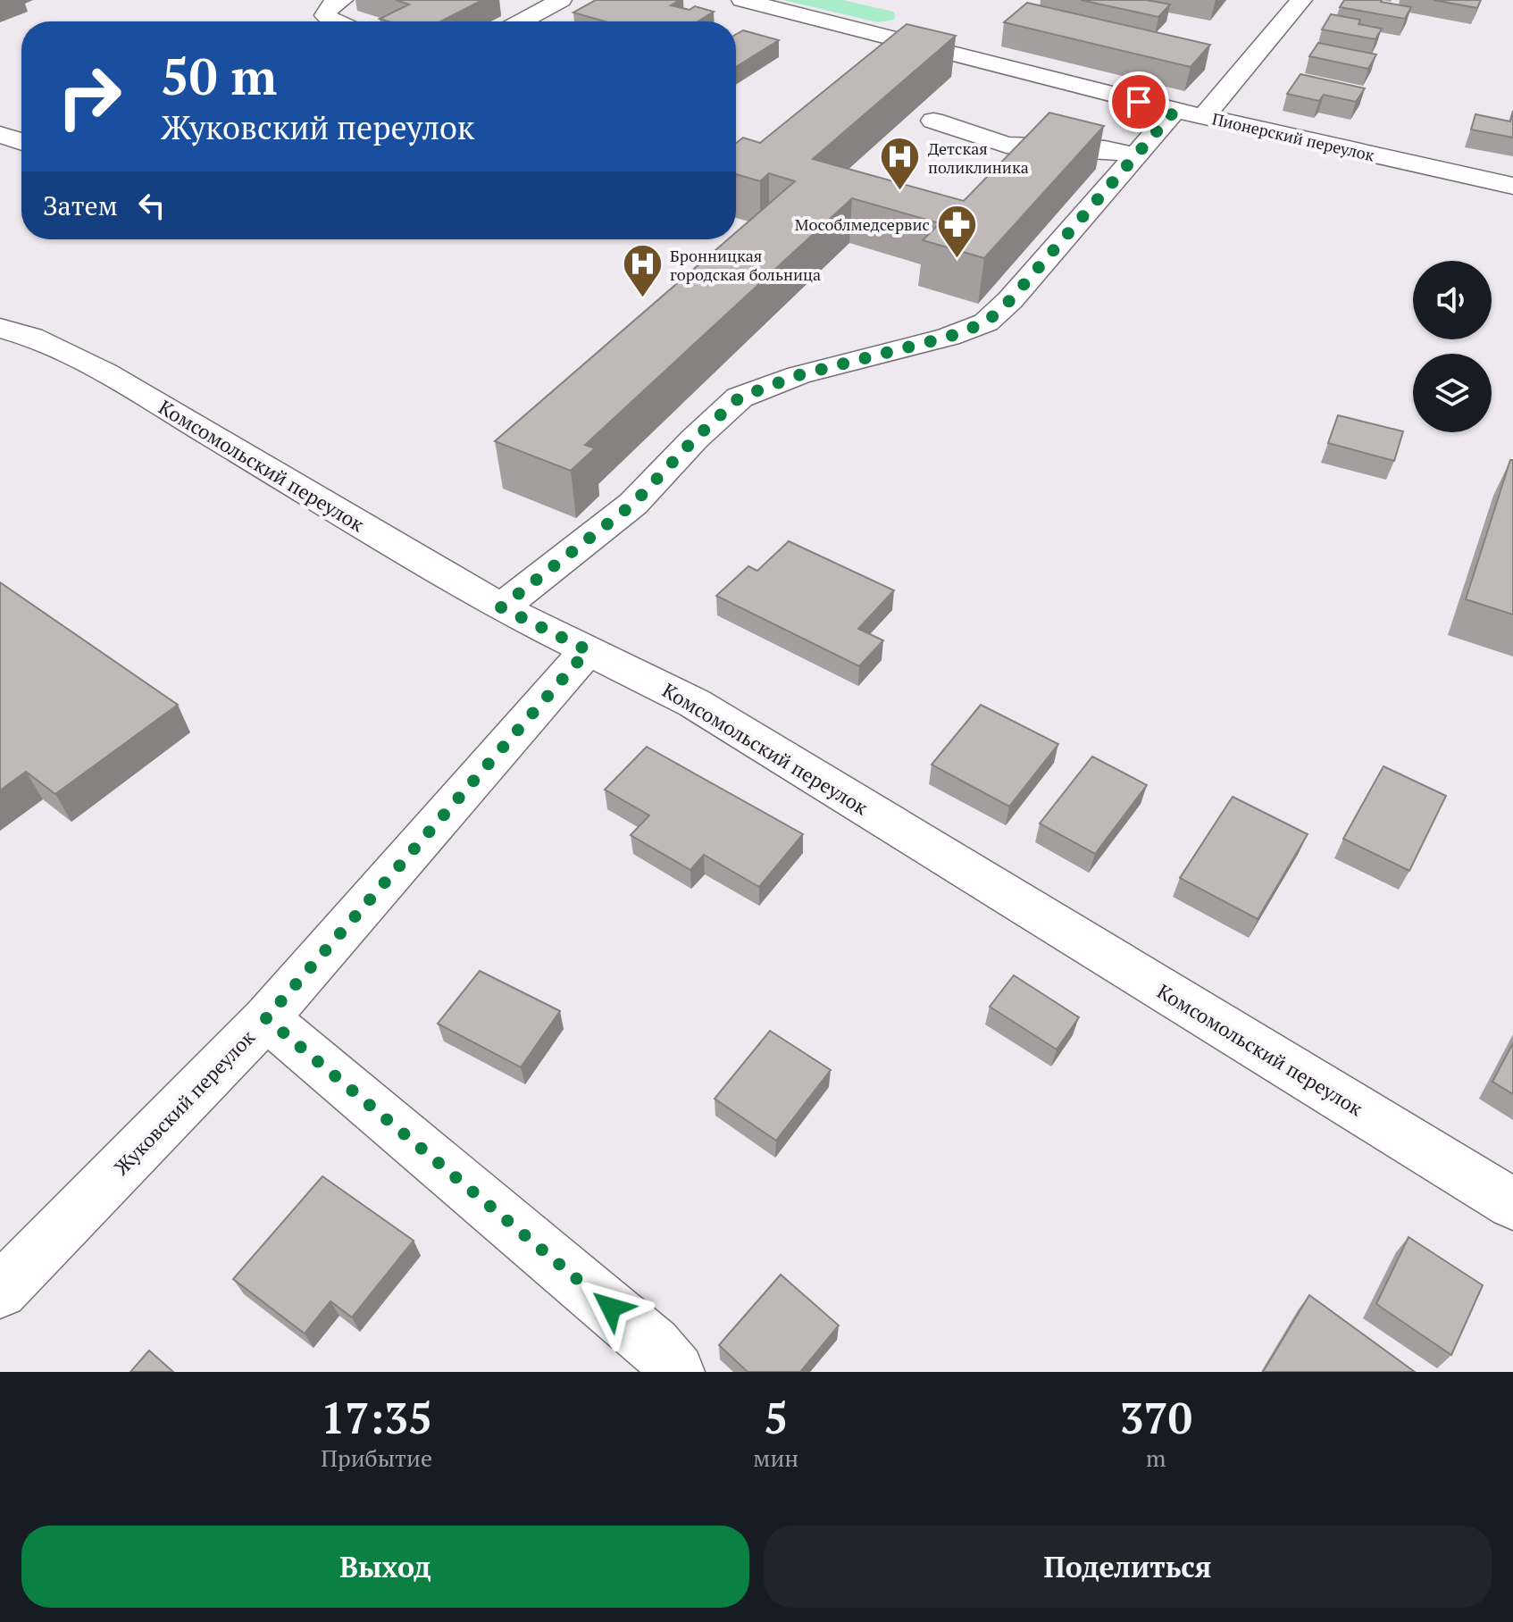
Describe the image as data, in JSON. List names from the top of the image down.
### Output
{
  "streets": {
    "street": ["Пионерский переулок", "Комсомольский переулок", "Жуковский переулок"]
  },
  "crossings": [
    ["Комсомольский переулок", "Жуковский переулок"]
  ],
  "places": {
    "hospital": ["Детская поликлиника", "Бронницкая городская больница"],
    "pharmacy": ["Мособлмедсервис"]
  },
  "page": {
    "turn": ["50 m", "Жуковский переулок"],
    "then": "Затем",
    "eta": [
      "17:35",
      "Прибытие",
      "5",
      "мин",
      "370",
      "m"
    ],
    "buttons": ["Выход", "Поделиться"]
  }
}
